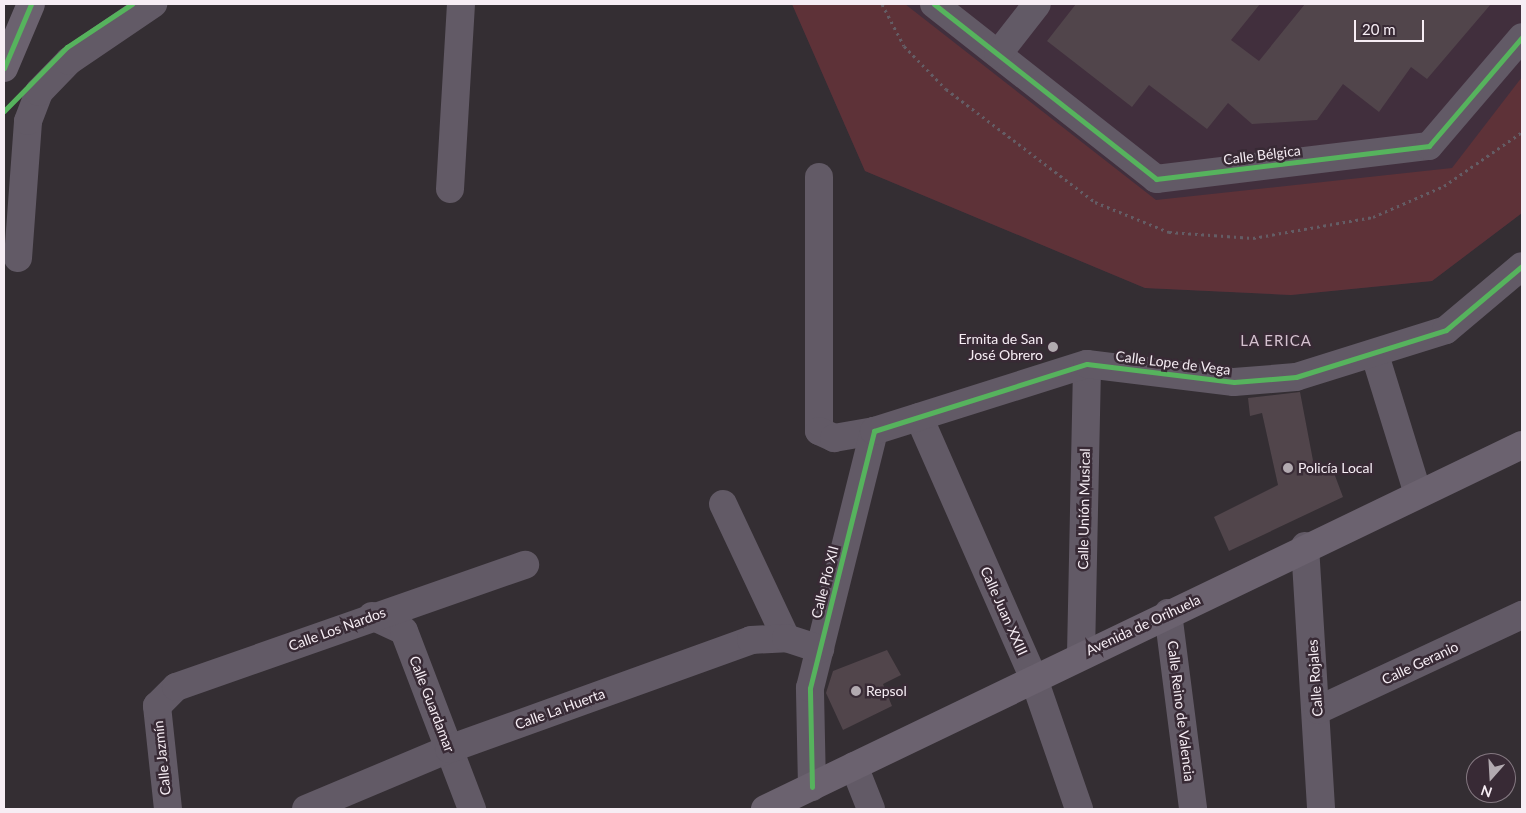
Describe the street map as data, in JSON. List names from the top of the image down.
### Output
{
  "streets": {
    "main road": ["Avenida de Orihuela"],
    "street": [
      "Calle Bélgica",
      "Calle Lope de Vega",
      "Calle Unión Musical",
      "Calle Pío XII",
      "Calle Juan XXIII",
      "Calle Los Nardos",
      "Calle Geranio",
      "Calle Rojales",
      "Calle Guardamar",
      "Calle La Huerta",
      "Calle Reino de Valencia",
      "Calle Jazmín"
    ]
  },
  "crossings": [
    ["Calle Lope de Vega", "Calle Unión Musical"],
    ["Calle Lope de Vega", "Calle Juan XXIII"],
    ["Calle Unión Musical", "Avenida de Orihuela"],
    ["Calle Pío XII", "Avenida de Orihuela"],
    ["Calle Pío XII", "Calle La Huerta"],
    ["Calle Juan XXIII", "Avenida de Orihuela"],
    ["Avenida de Orihuela", "Calle Rojales"],
    ["Avenida de Orihuela", "Calle Reino de Valencia"],
    ["Calle Los Nardos", "Calle Guardamar"],
    ["Calle Los Nardos", "Calle Jazmín"],
    ["Calle Geranio", "Calle Rojales"],
    ["Calle Guardamar", "Calle La Huerta"]
  ],
  "districts": ["LA ERICA"],
  "places": ["Ermita de San José Obrero", "Policía Local", "Repsol"],
  "scale_bar": "20 m",
  "north": "bottom"
}
